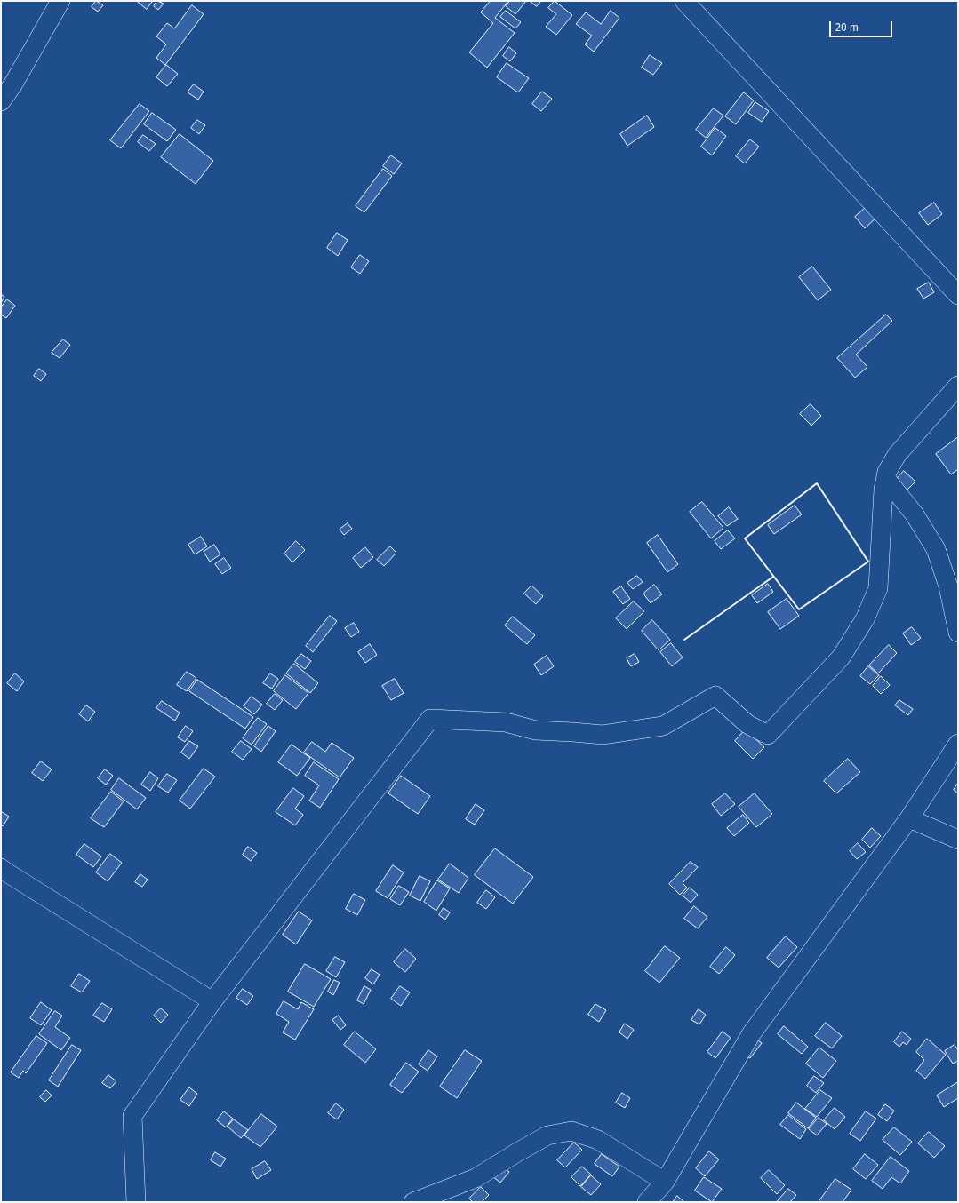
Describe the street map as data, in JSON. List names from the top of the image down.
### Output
{
  "scale_bar": "20 m"
}
